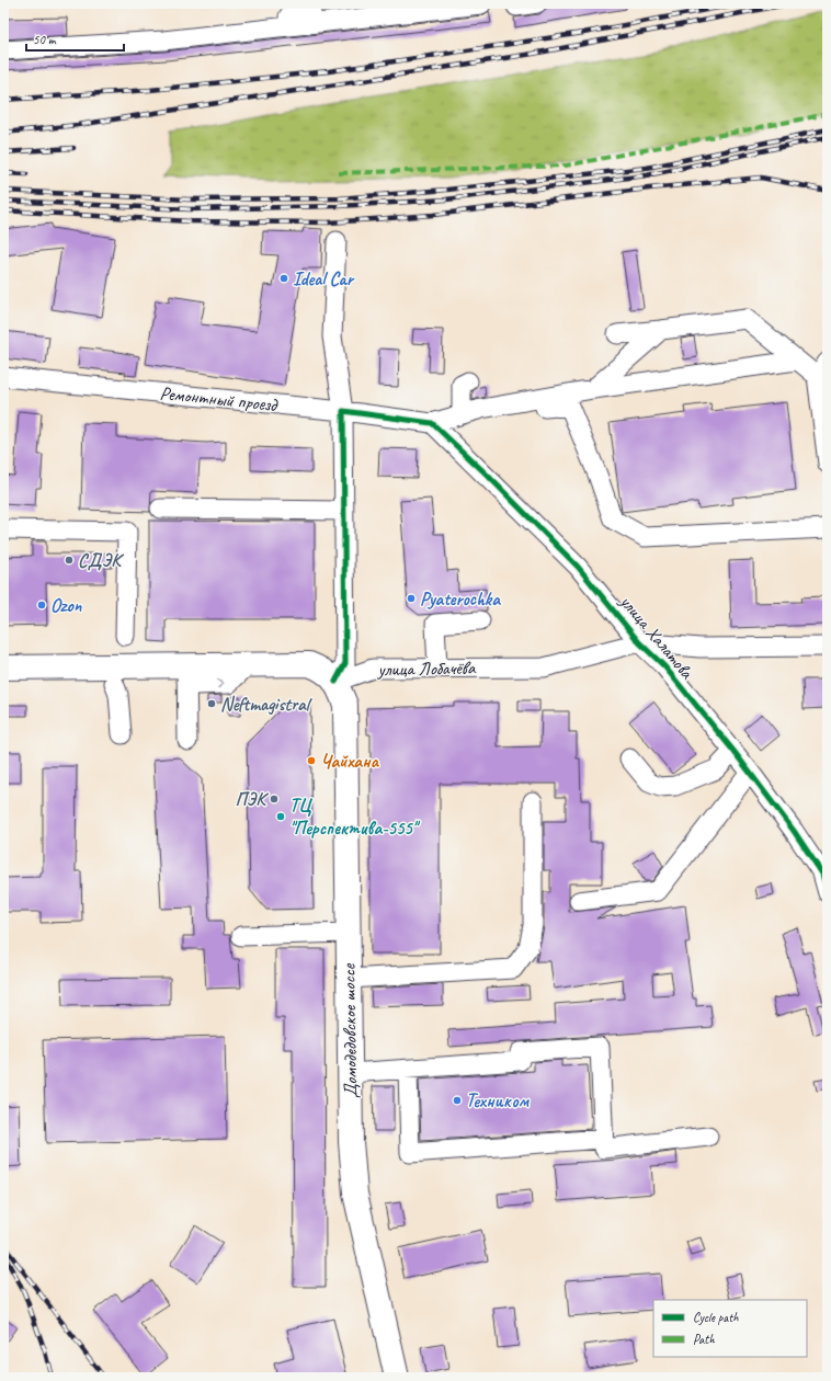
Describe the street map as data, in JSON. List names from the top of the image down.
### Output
{
  "streets": {
    "main road": ["Домодедовское шоссе"],
    "street": ["Ремонтный проезд", "улица Халатова", "улица Лобачёва"]
  },
  "crossings": [
    ["Ремонтный проезд", "улица Халатова"],
    ["улица Халатова", "улица Лобачёва"],
    ["улица Лобачёва", "Домодедовское шоссе"]
  ],
  "places": [
    "Ideal Car",
    "СДЭК",
    "Pyaterochka",
    "Ozon",
    "Neftmagistral",
    "Чайхана",
    "ПЭК",
    "ТЦ \"Перспектива-555\"",
    "Техником"
  ],
  "legend": ["Cycle path", "Path"],
  "scale_bar": "50 m"
}
